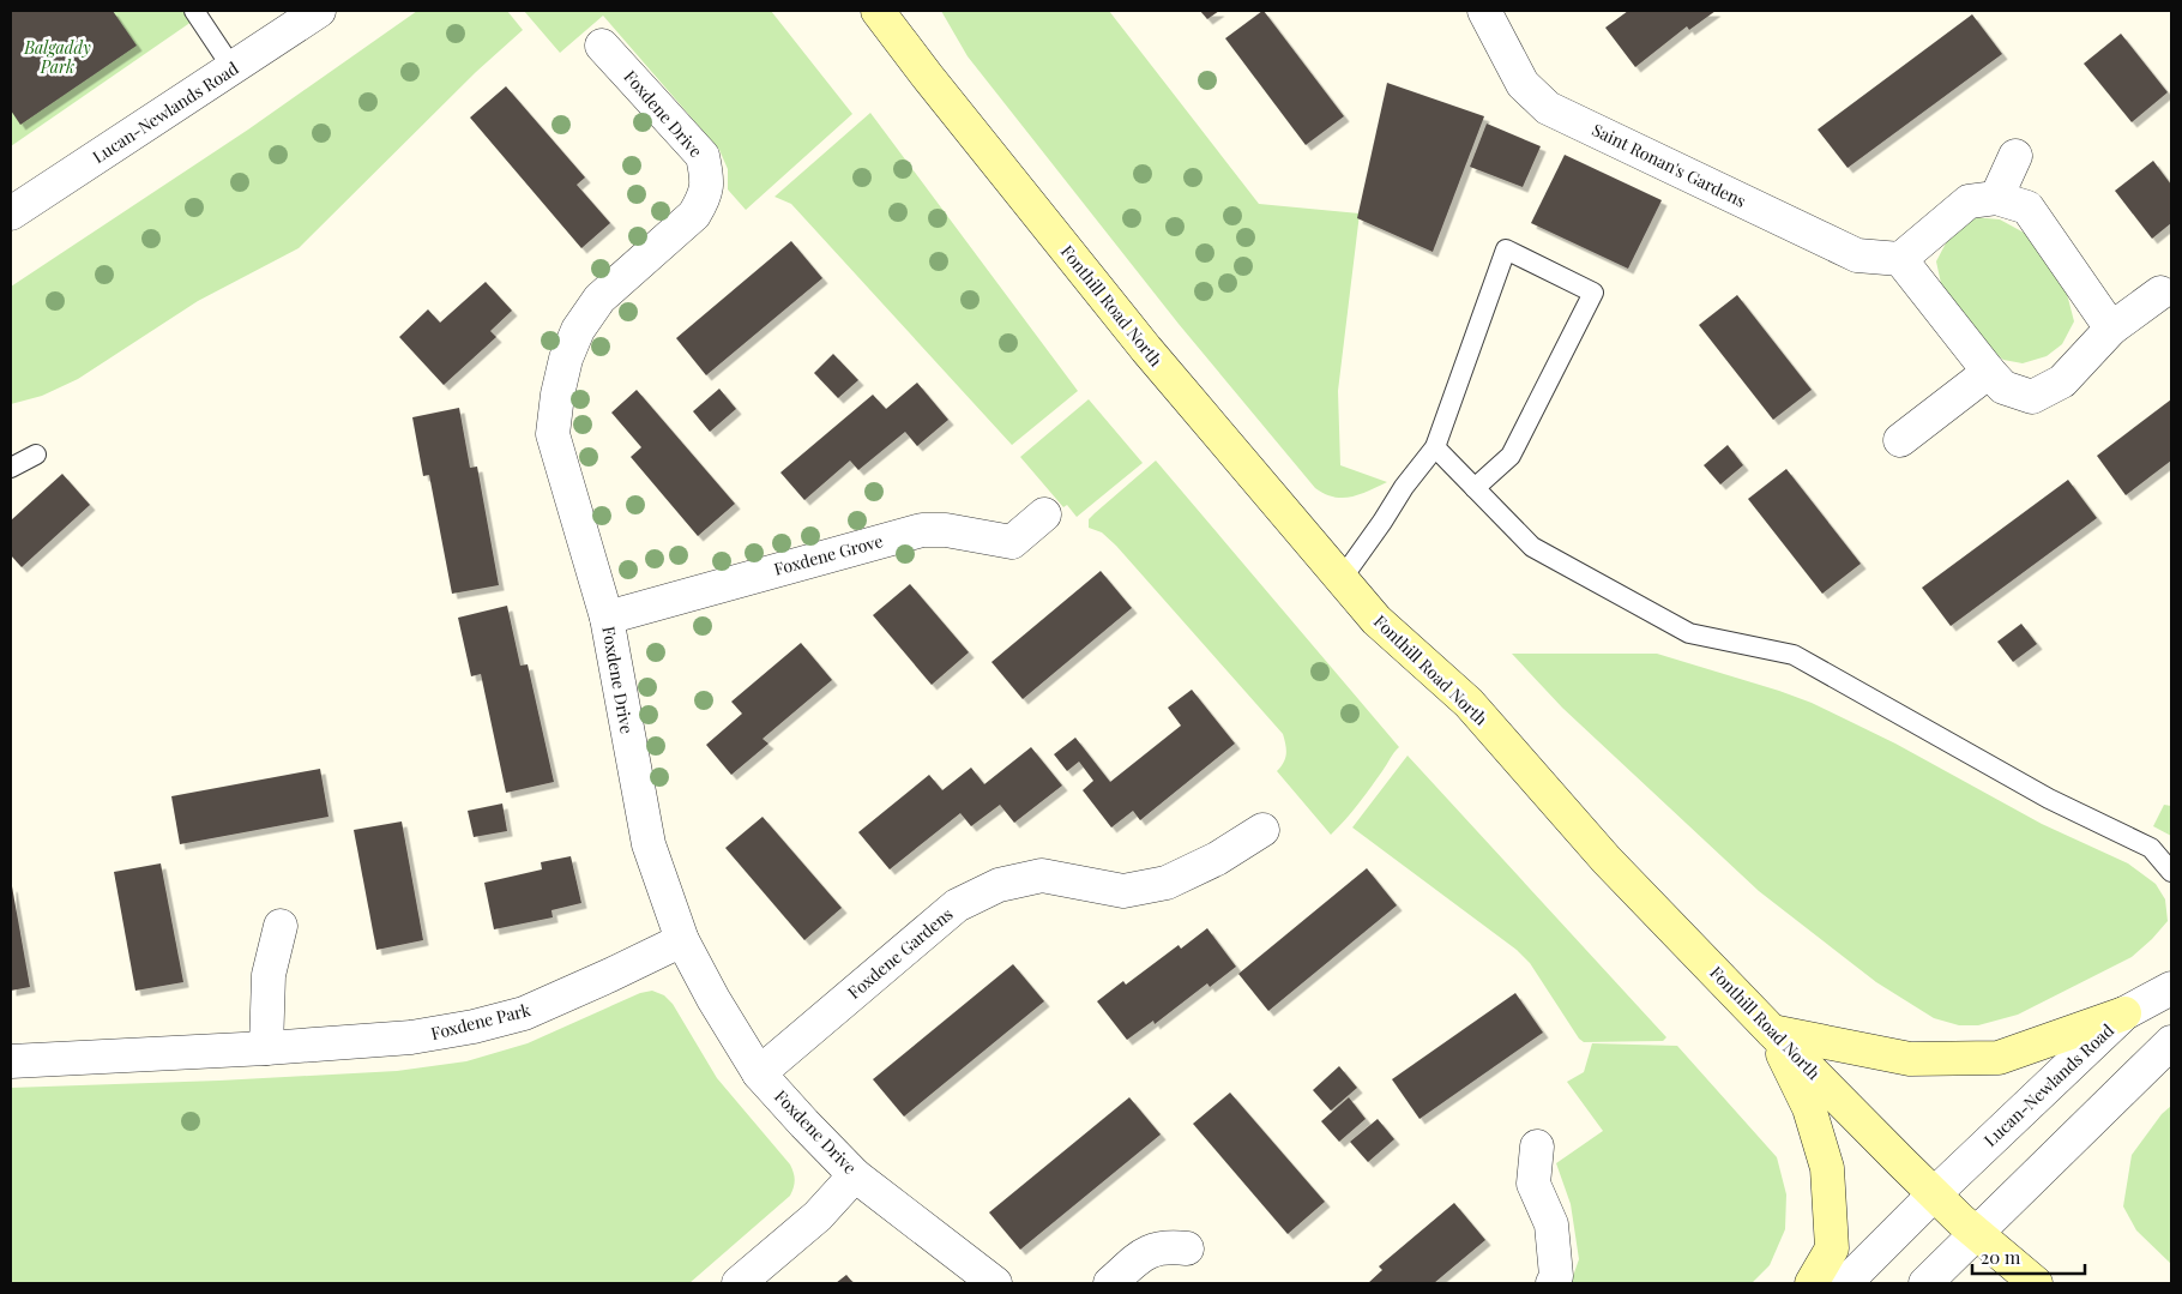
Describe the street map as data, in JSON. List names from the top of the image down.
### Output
{
  "streets": {
    "main road": ["Fonthill Road North"],
    "street": [
      "Lucan-Newlands Road",
      "Foxdene Drive",
      "Saint Ronan's Gardens",
      "Foxdene Grove",
      "Foxdene Gardens",
      "Foxdene Park"
    ]
  },
  "crossings": [
    ["Lucan-Newlands Road", "Fonthill Road North"],
    ["Foxdene Drive", "Foxdene Grove"],
    ["Foxdene Drive", "Foxdene Gardens"],
    ["Foxdene Drive", "Foxdene Park"]
  ],
  "parks": ["Balgaddy Park"],
  "scale_bar": "20 m"
}
